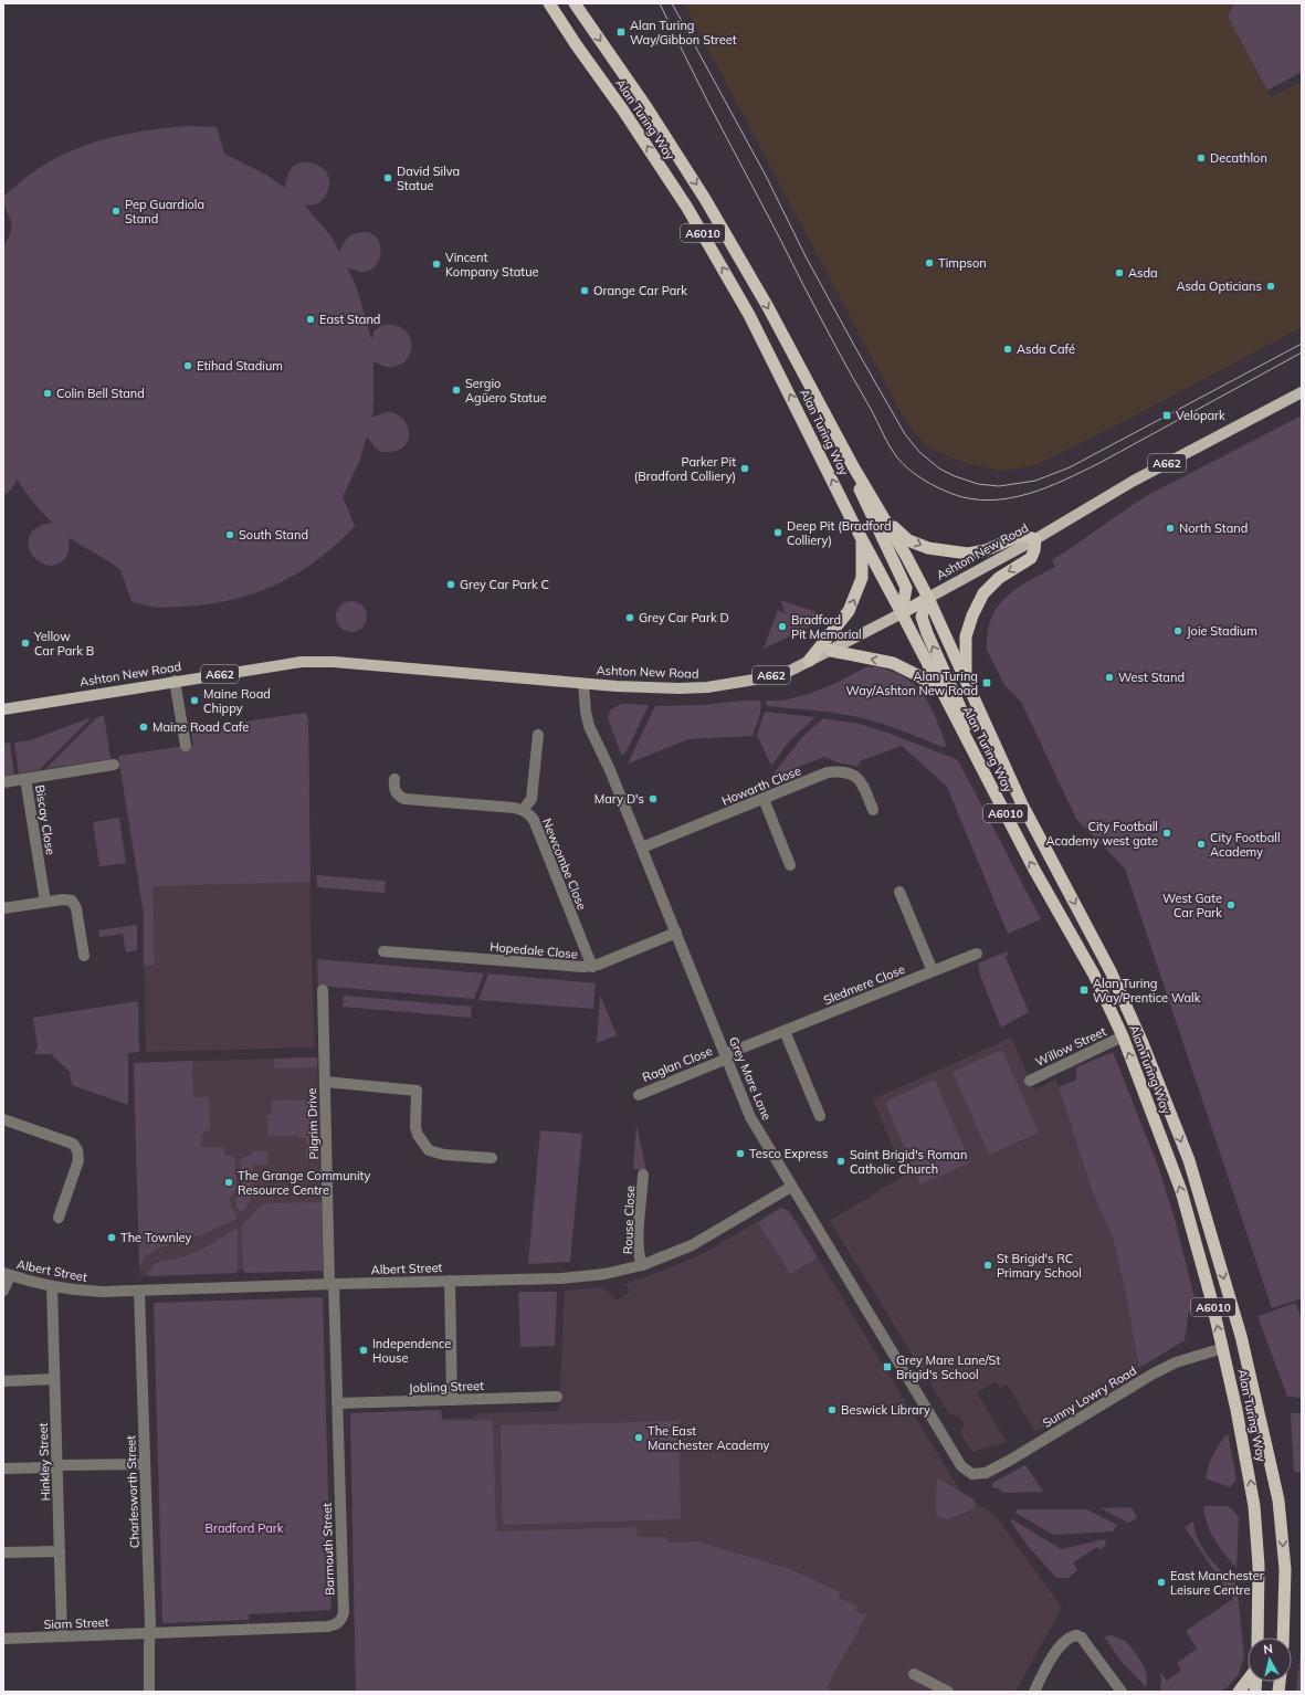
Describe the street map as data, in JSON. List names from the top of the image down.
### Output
{
  "streets": {
    "highway": ["Alan Turing Way", "A6010", "Ashton New Road"],
    "main road": ["A662"],
    "street": [
      "Howarth Close",
      "Biscay Close",
      "Newcombe Close",
      "Hopedale Close",
      "Sledmere Close",
      "Willow Street",
      "Raglan Close",
      "Grey Mare Lane",
      "Pilgrim Drive",
      "Rouse Close",
      "Albert Street",
      "Jobling Street",
      "Sunny Lowry Road",
      "Hinkley Street",
      "Charlesworth Street",
      "Barmouth Street",
      "Siam Street"
    ]
  },
  "crossings": [
    ["Alan Turing Way", "Ashton New Road"],
    ["Alan Turing Way", "Willow Street"],
    ["Alan Turing Way", "Sunny Lowry Road"],
    ["Ashton New Road", "Grey Mare Lane"],
    ["Howarth Close", "Grey Mare Lane"],
    ["Newcombe Close", "Hopedale Close"],
    ["Hopedale Close", "Grey Mare Lane"],
    ["Sledmere Close", "Raglan Close"],
    ["Sledmere Close", "Grey Mare Lane"],
    ["Raglan Close", "Grey Mare Lane"],
    ["Grey Mare Lane", "Albert Street"],
    ["Grey Mare Lane", "Sunny Lowry Road"],
    ["Pilgrim Drive", "Albert Street"],
    ["Pilgrim Drive", "Barmouth Street"],
    ["Rouse Close", "Albert Street"],
    ["Albert Street", "Hinkley Street"],
    ["Albert Street", "Charlesworth Street"],
    ["Albert Street", "Barmouth Street"],
    ["Jobling Street", "Barmouth Street"],
    ["Hinkley Street", "Siam Street"],
    ["Charlesworth Street", "Barmouth Street"],
    ["Charlesworth Street", "Siam Street"],
    ["Barmouth Street", "Siam Street"]
  ],
  "parks": ["Bradford Park"],
  "places": {
    "transit": [
      "Alan Turing Way/Gibbon Street",
      "Velopark",
      "Alan Turing Way/Ashton New Road",
      "Alan Turing Way/Prentice Walk",
      "Grey Mare Lane/St Brigid's School"
    ],
    "other": [
      "Decathlon",
      "David Silva Statue",
      "Pep Guardiola Stand",
      "Timpson",
      "Vincent Kompany Statue",
      "Asda",
      "Asda Opticians",
      "Orange Car Park",
      "East Stand",
      "Asda Café",
      "Etihad Stadium",
      "Sergio Agüero Statue",
      "Colin Bell Stand",
      "Parker Pit (Bradford Colliery)",
      "North Stand",
      "Deep Pit (Bradford Colliery)",
      "South Stand",
      "Grey Car Park C",
      "Grey Car Park D",
      "Bradford Pit Memorial",
      "Joie Stadium",
      "Yellow Car Park B",
      "West Stand",
      "Maine Road Chippy",
      "Maine Road Cafe",
      "Mary D's",
      "City Football Academy west gate",
      "City Football Academy",
      "West Gate Car Park",
      "Tesco Express",
      "Saint Brigid's Roman Catholic Church",
      "The Grange Community Resource Centre",
      "The Townley",
      "St Brigid's RC Primary School",
      "Independence House",
      "Beswick Library",
      "The East Manchester Academy",
      "East Manchester Leisure Centre"
    ]
  },
  "north": "top"
}
